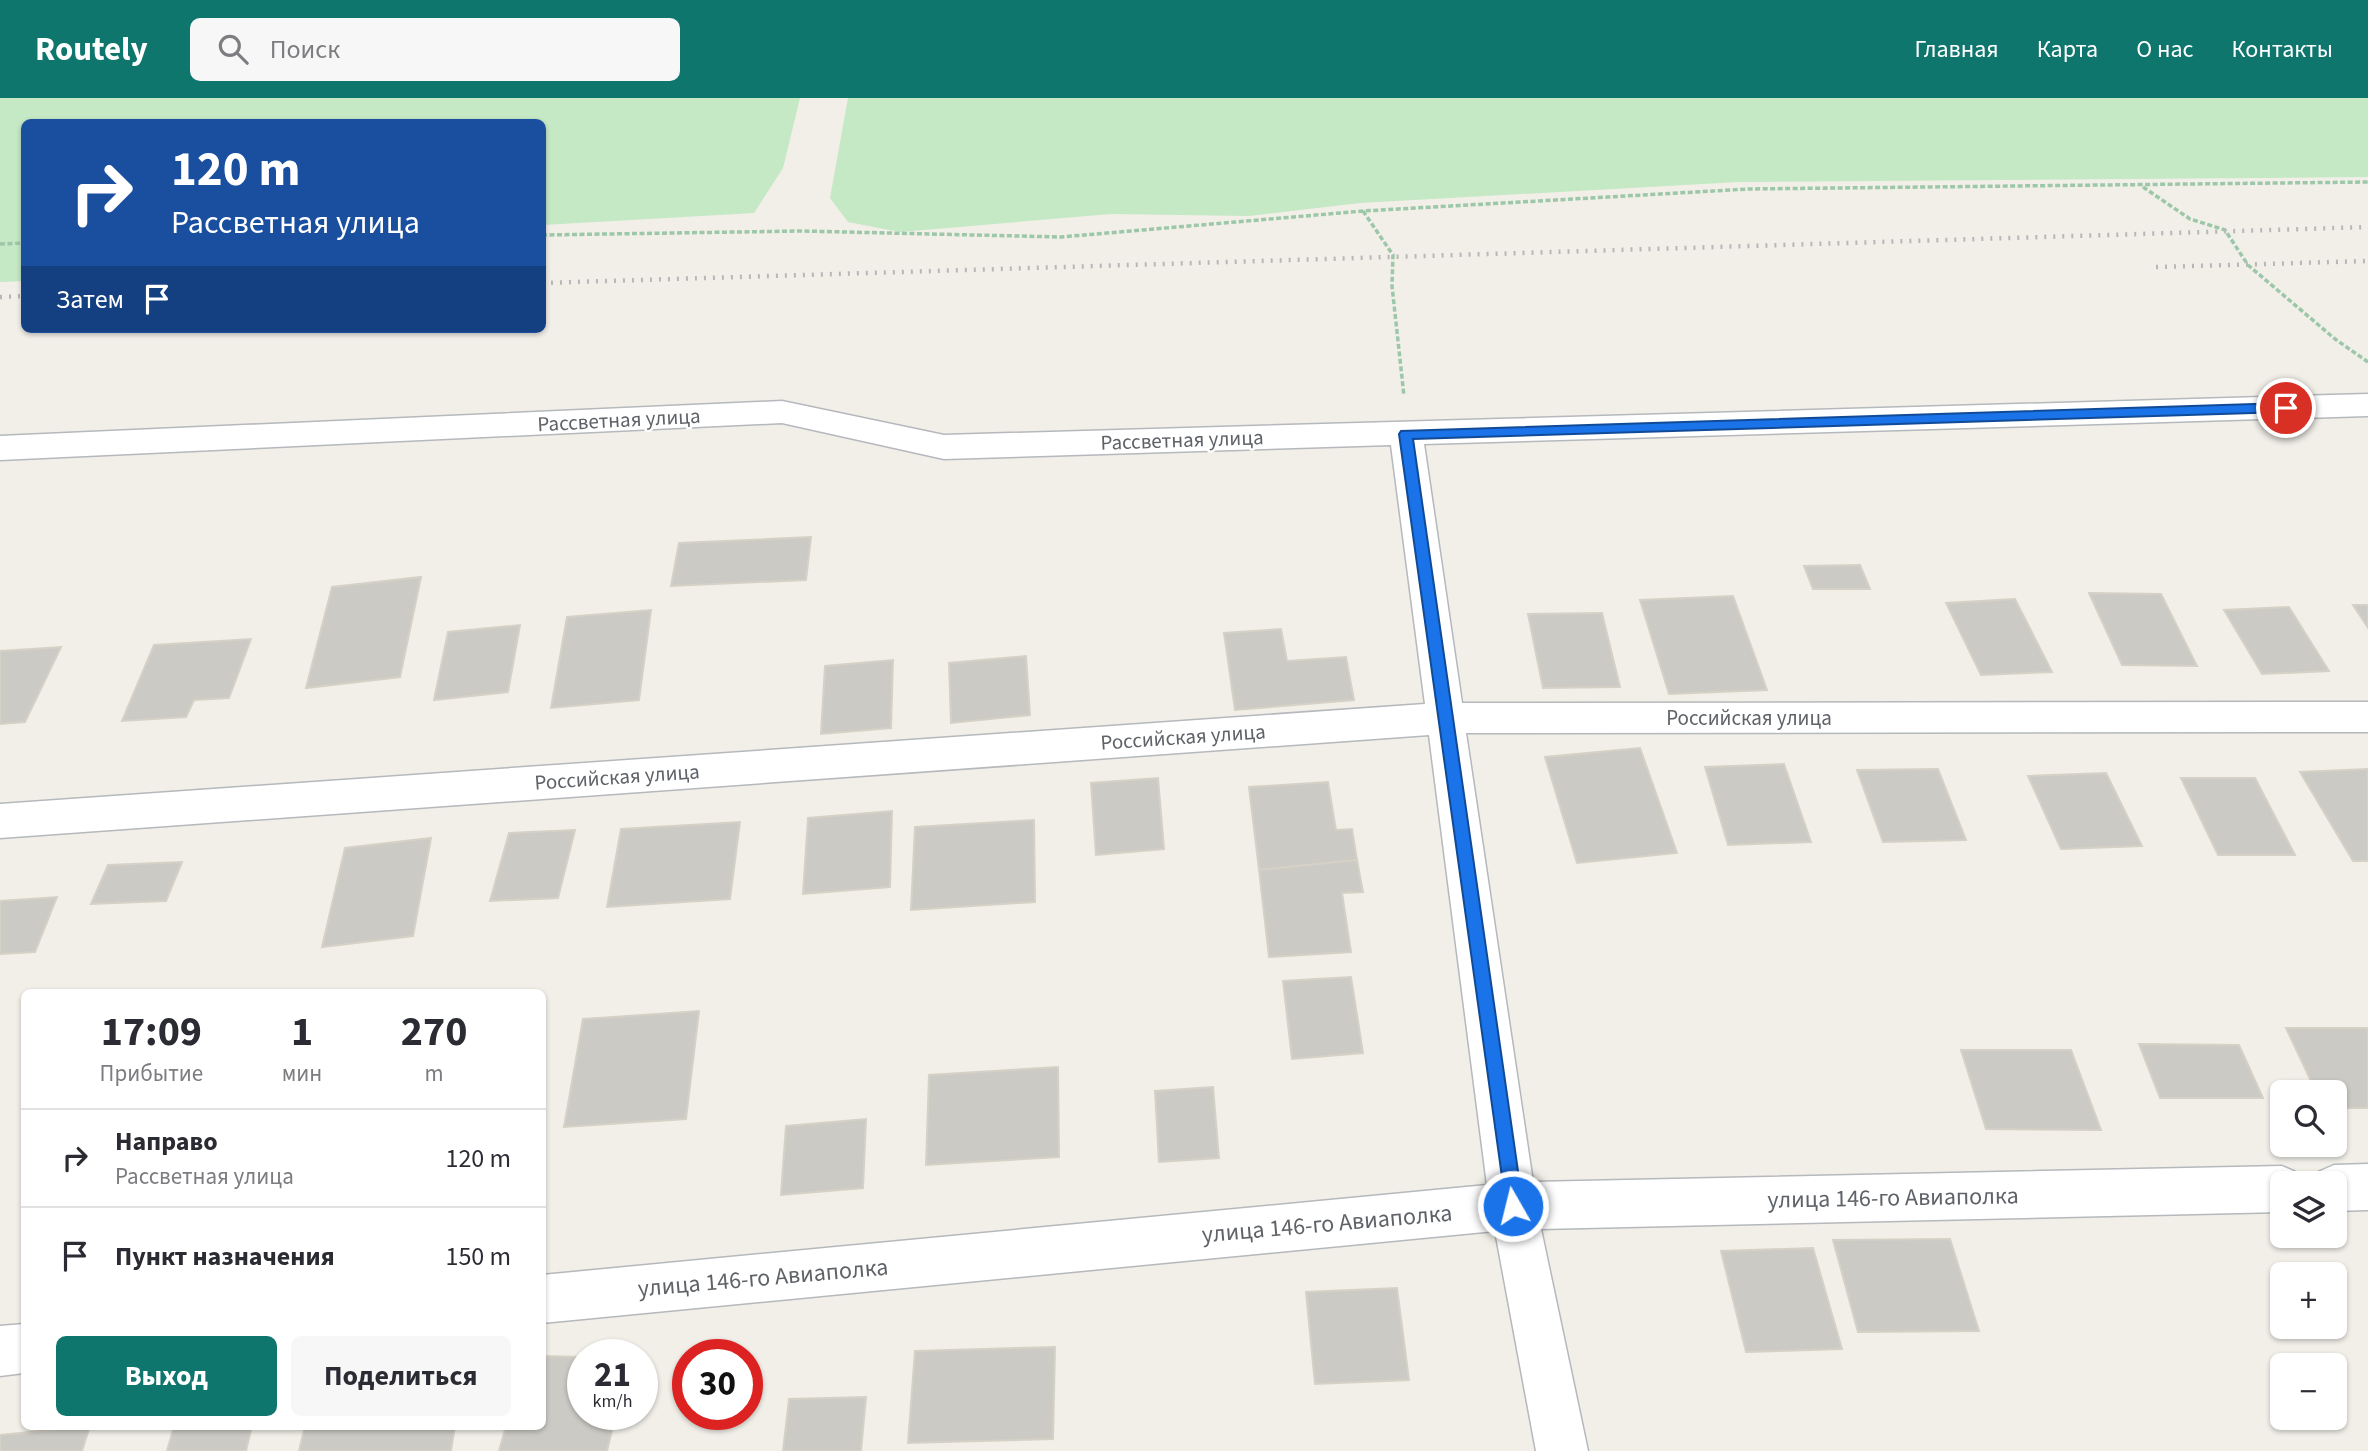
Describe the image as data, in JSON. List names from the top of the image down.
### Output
{
  "streets": {
    "street": ["Рассветная улица", "Российская улица", "улица 146-го Авиаполка"]
  },
  "page": {
    "header": "Routely",
    "search": "Поиск",
    "nav": [
      "Главная",
      "Карта",
      "О нас",
      "Контакты"
    ],
    "turn": ["120 m", "Рассветная улица"],
    "then": "Затем",
    "eta": [
      "17:09",
      "Прибытие",
      "1",
      "мин",
      "270",
      "m"
    ],
    "map_buttons": ["+", "−"],
    "list": [
      {
        "name": "Направо",
        "note": "Рассветная улица",
        "value": "120 m"
      },
      {
        "name": "Пункт назначения",
        "value": "150 m"
      }
    ],
    "buttons": ["Выход", "Поделиться"],
    "speed": "21 km/h",
    "limit": "30"
  }
}
